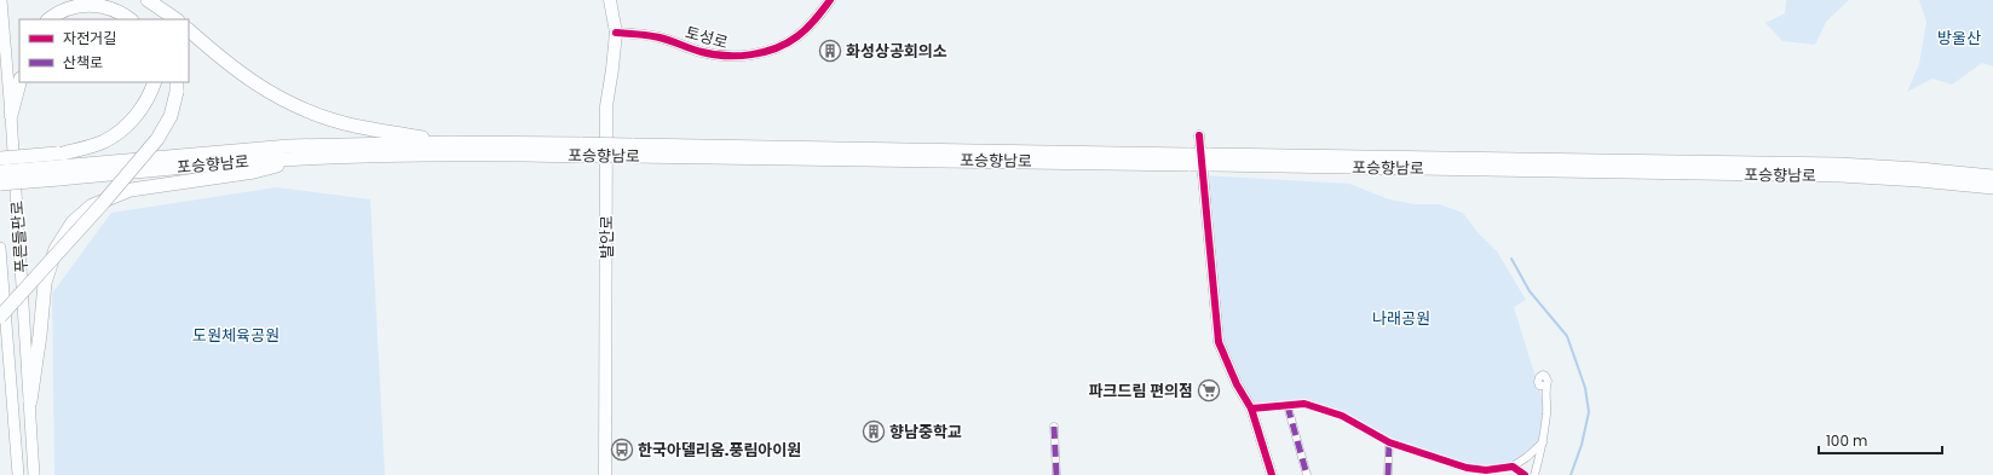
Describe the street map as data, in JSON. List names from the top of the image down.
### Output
{
  "streets": {
    "highway": ["포승향남로"],
    "main road": ["푸른들판로", "발안로"],
    "street": ["토성로"]
  },
  "crossings": [
    ["토성로", "발안로"]
  ],
  "parks": ["방울산", "나래공원", "도원체육공원"],
  "places": {
    "building": ["화성상공회의소", "향남중학교"],
    "supermarket": ["파크드림 편의점"],
    "bus stop": ["한국아델리움.풍림아이원"]
  },
  "legend": ["자전거길", "산책로"],
  "scale_bar": "100 m"
}
